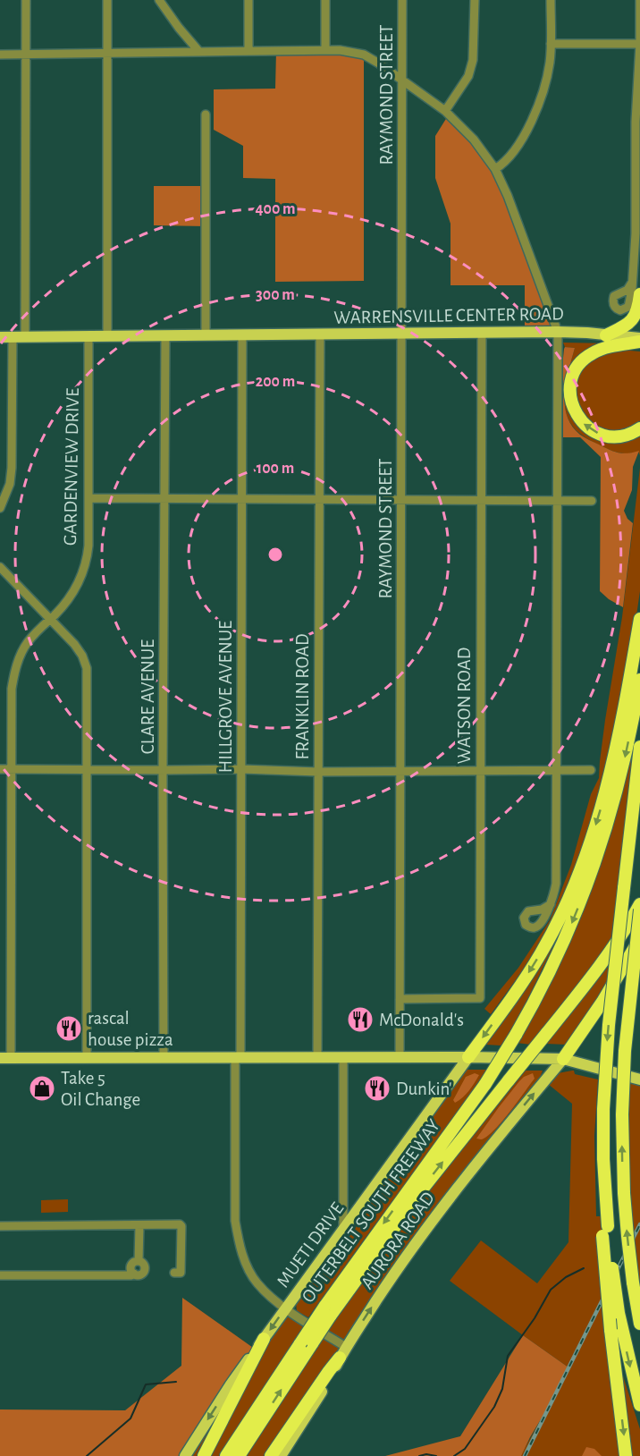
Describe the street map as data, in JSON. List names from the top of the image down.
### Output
{
  "streets": {
    "highway": ["OUTERBELT SOUTH FREEWAY"],
    "main road": ["WARRENSVILLE CENTER ROAD", "AURORA ROAD", "MUETI DRIVE"],
    "street": [
      "RAYMOND STREET",
      "GARDENVIEW DRIVE",
      "CLARE AVENUE",
      "HILLGROVE AVENUE",
      "FRANKLIN ROAD",
      "WATSON ROAD"
    ]
  },
  "crossings": [
    ["RAYMOND STREET", "WARRENSVILLE CENTER ROAD"],
    ["RAYMOND STREET", "WATSON ROAD"],
    ["WARRENSVILLE CENTER ROAD", "GARDENVIEW DRIVE"],
    ["WARRENSVILLE CENTER ROAD", "CLARE AVENUE"],
    ["WARRENSVILLE CENTER ROAD", "HILLGROVE AVENUE"],
    ["WARRENSVILLE CENTER ROAD", "FRANKLIN ROAD"],
    ["WARRENSVILLE CENTER ROAD", "WATSON ROAD"],
    ["HILLGROVE AVENUE", "AURORA ROAD"],
    ["HILLGROVE AVENUE", "MUETI DRIVE"]
  ],
  "one_way": ["AURORA ROAD", "MUETI DRIVE"],
  "places": {
    "restaurant": ["McDonald's", "rascal house pizza", "Dunkin'"],
    "shop": ["Take 5 Oil Change"]
  },
  "rings": [
    "400 m",
    "300 m",
    "200 m",
    "100 m"
  ]
}
